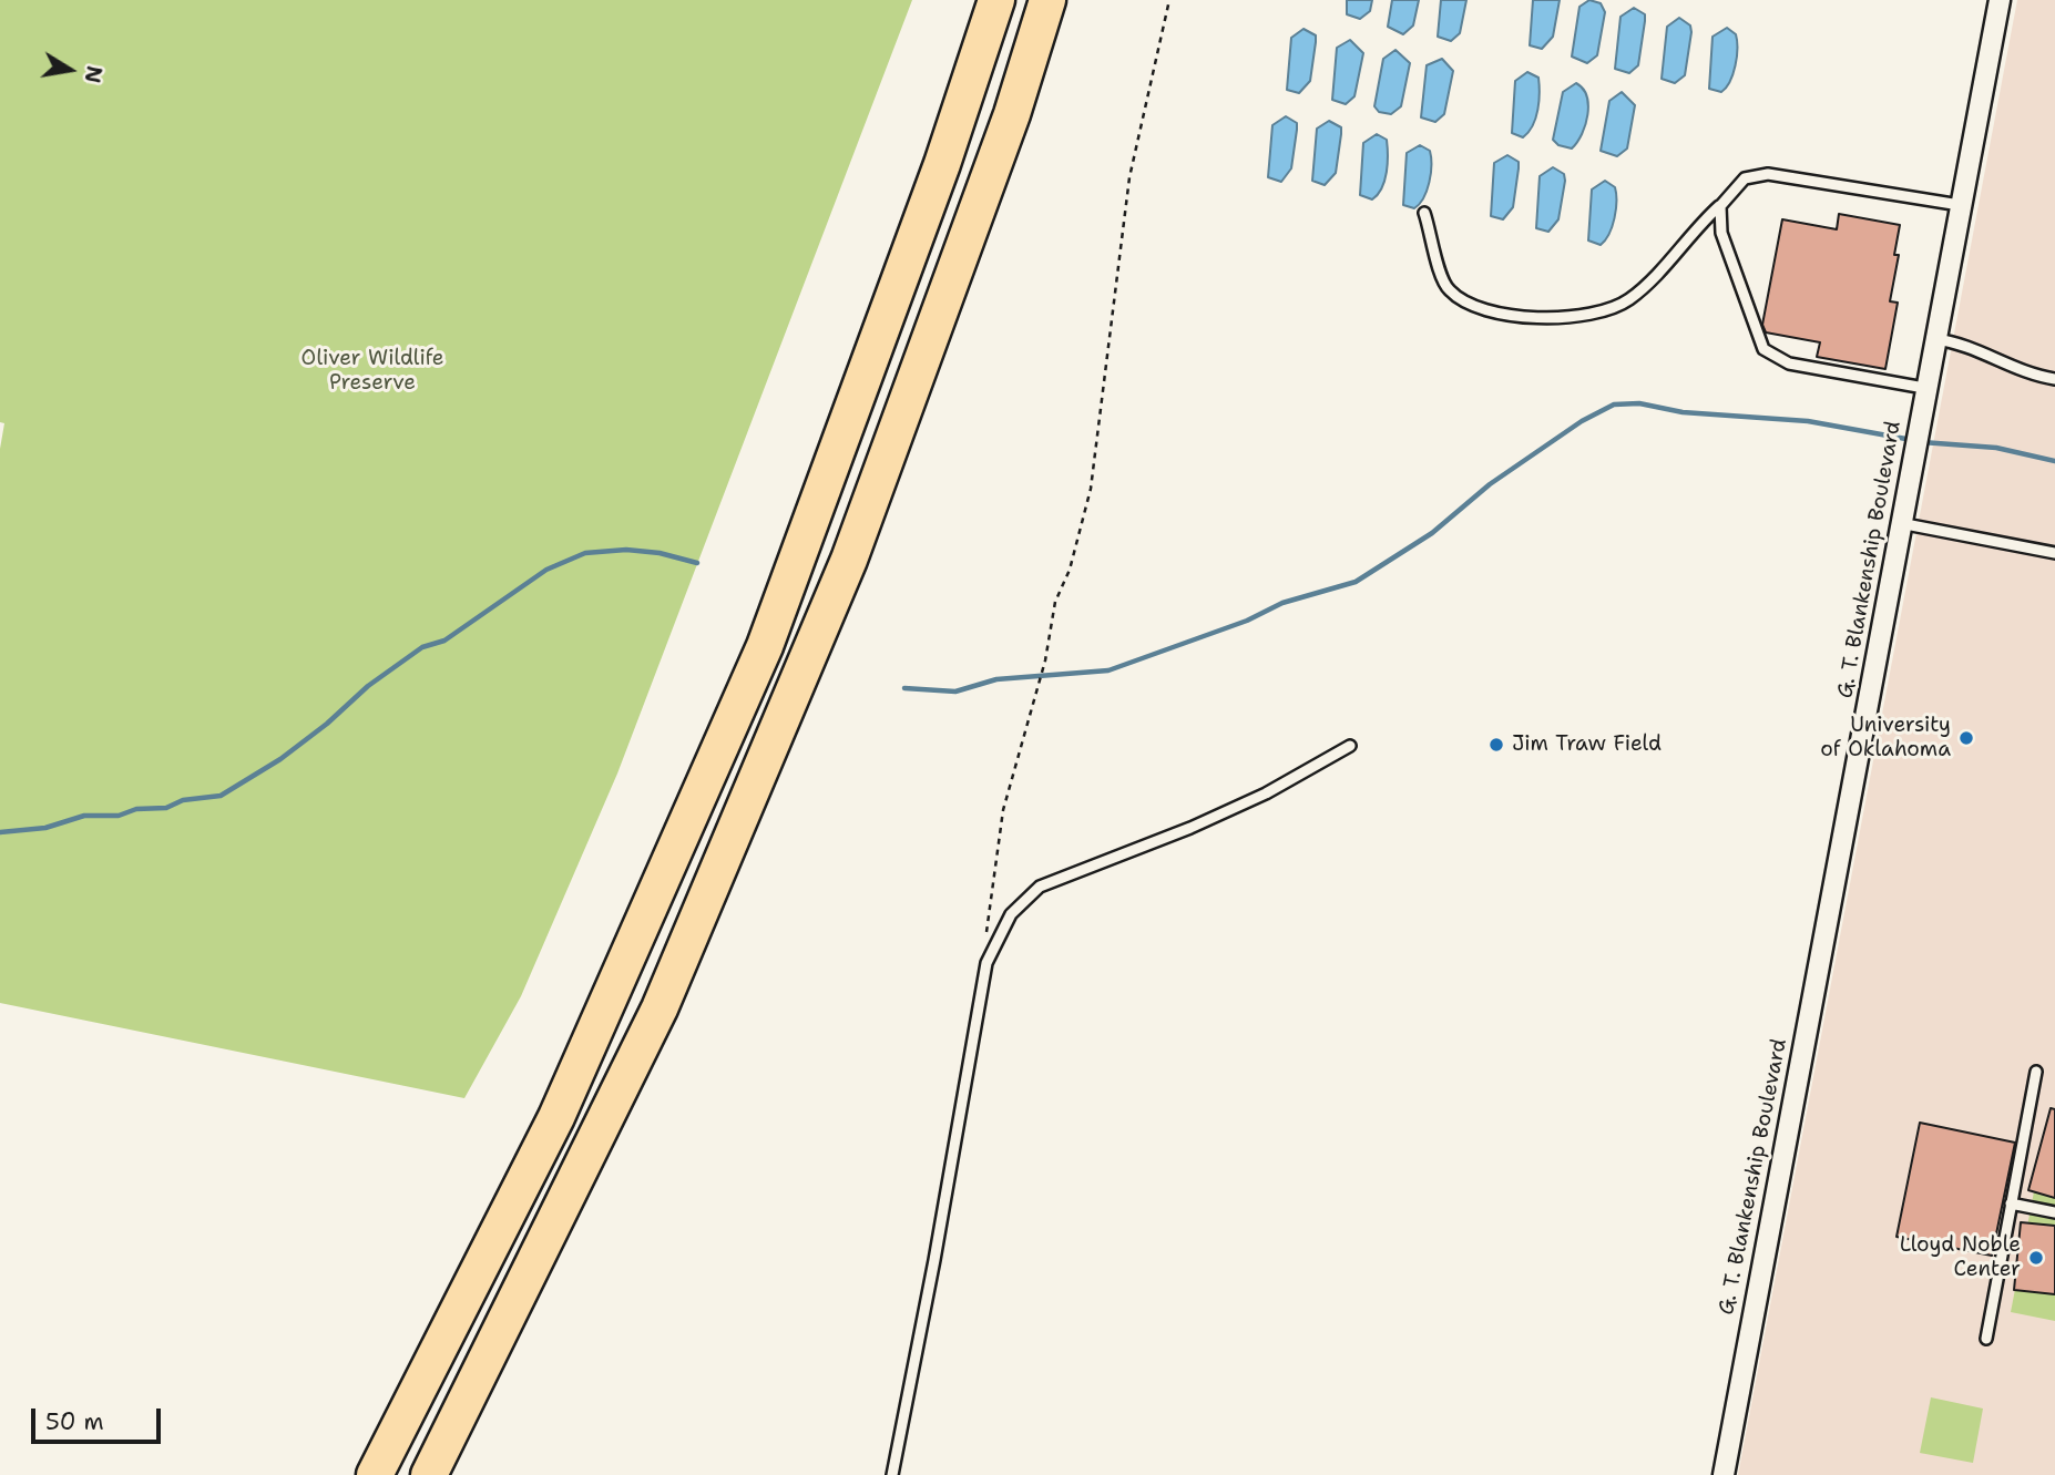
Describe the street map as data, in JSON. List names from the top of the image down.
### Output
{
  "streets": {
    "street": ["G. T. Blankenship Boulevard"]
  },
  "parks": ["Oliver Wildlife Preserve"],
  "places": ["University of Oklahoma", "Jim Traw Field", "Lloyd Noble Center"],
  "scale_bar": "50 m",
  "north": "right"
}
